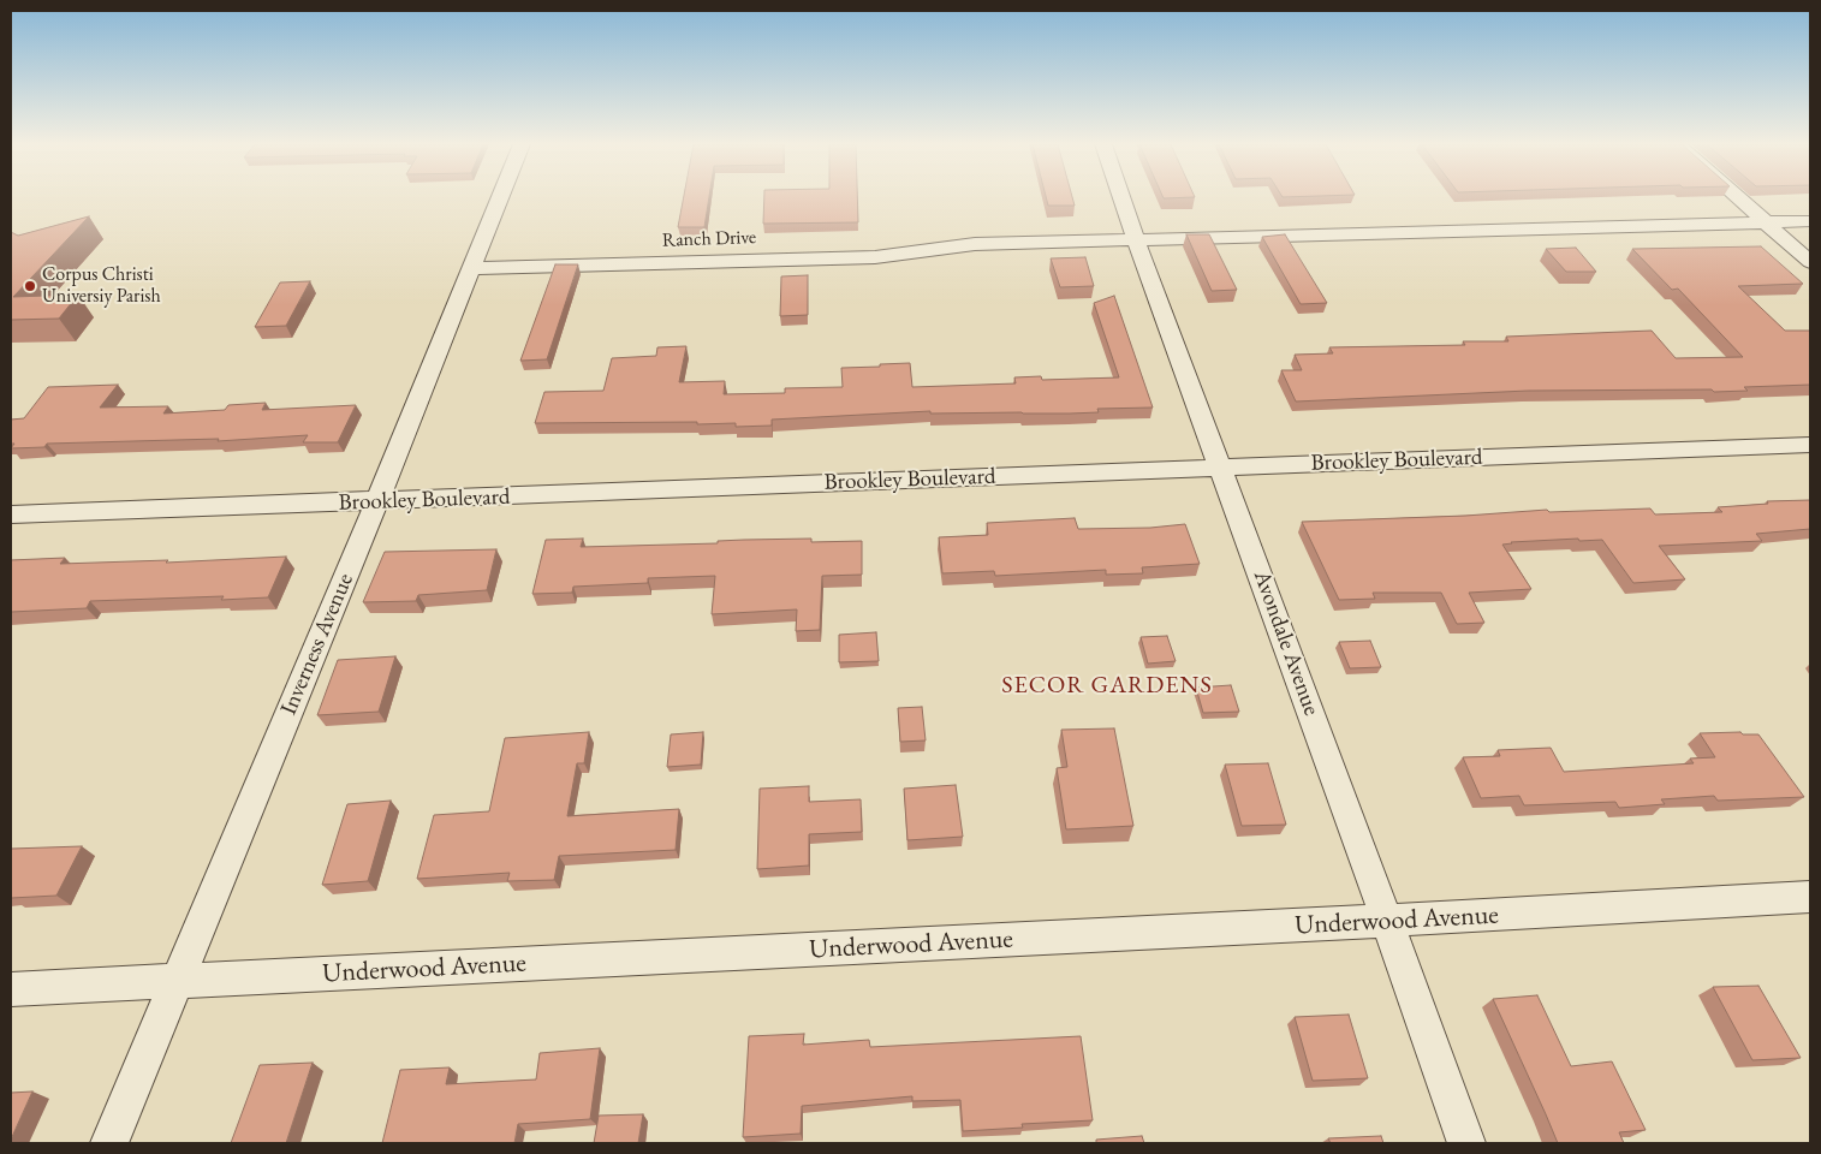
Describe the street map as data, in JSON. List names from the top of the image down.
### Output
{
  "streets": {
    "street": [
      "Ranch Drive",
      "Brookley Boulevard",
      "Avondale Avenue",
      "Inverness Avenue",
      "Underwood Avenue"
    ]
  },
  "crossings": [
    ["Ranch Drive", "Avondale Avenue"],
    ["Ranch Drive", "Inverness Avenue"],
    ["Brookley Boulevard", "Avondale Avenue"],
    ["Brookley Boulevard", "Inverness Avenue"],
    ["Avondale Avenue", "Underwood Avenue"],
    ["Inverness Avenue", "Underwood Avenue"]
  ],
  "districts": ["SECOR GARDENS"],
  "places": ["Corpus Christi Universiy Parish"]
}
